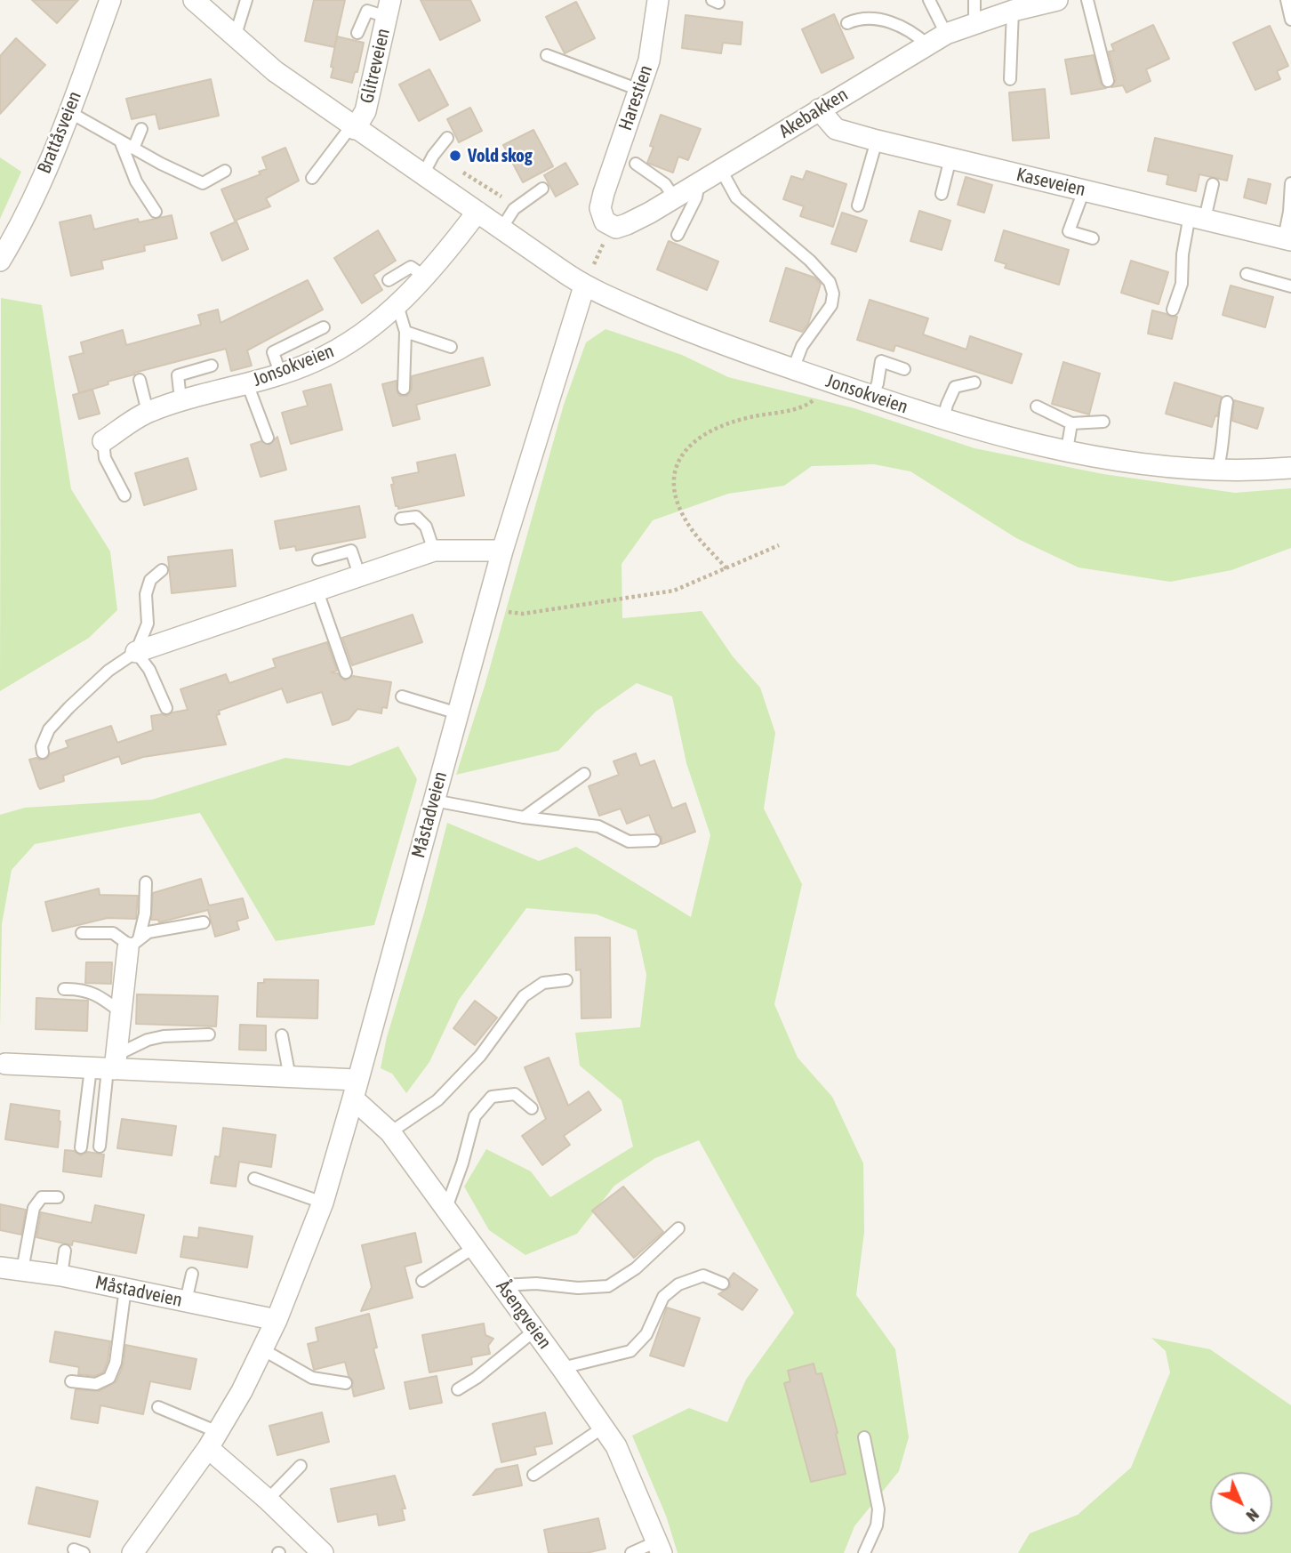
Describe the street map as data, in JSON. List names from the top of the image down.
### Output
{
  "streets": {
    "street": [
      "Glitreveien",
      "Harestien",
      "Akebakken",
      "Brattåsveien",
      "Kaseveien",
      "Jonsokveien",
      "Måstadveien",
      "Åsengveien"
    ]
  },
  "crossings": [
    ["Glitreveien", "Jonsokveien"],
    ["Harestien", "Akebakken"],
    ["Akebakken", "Kaseveien"],
    ["Jonsokveien", "Måstadveien"],
    ["Måstadveien", "Åsengveien"]
  ],
  "places": ["Vold skog"],
  "north": "bottom right"
}
